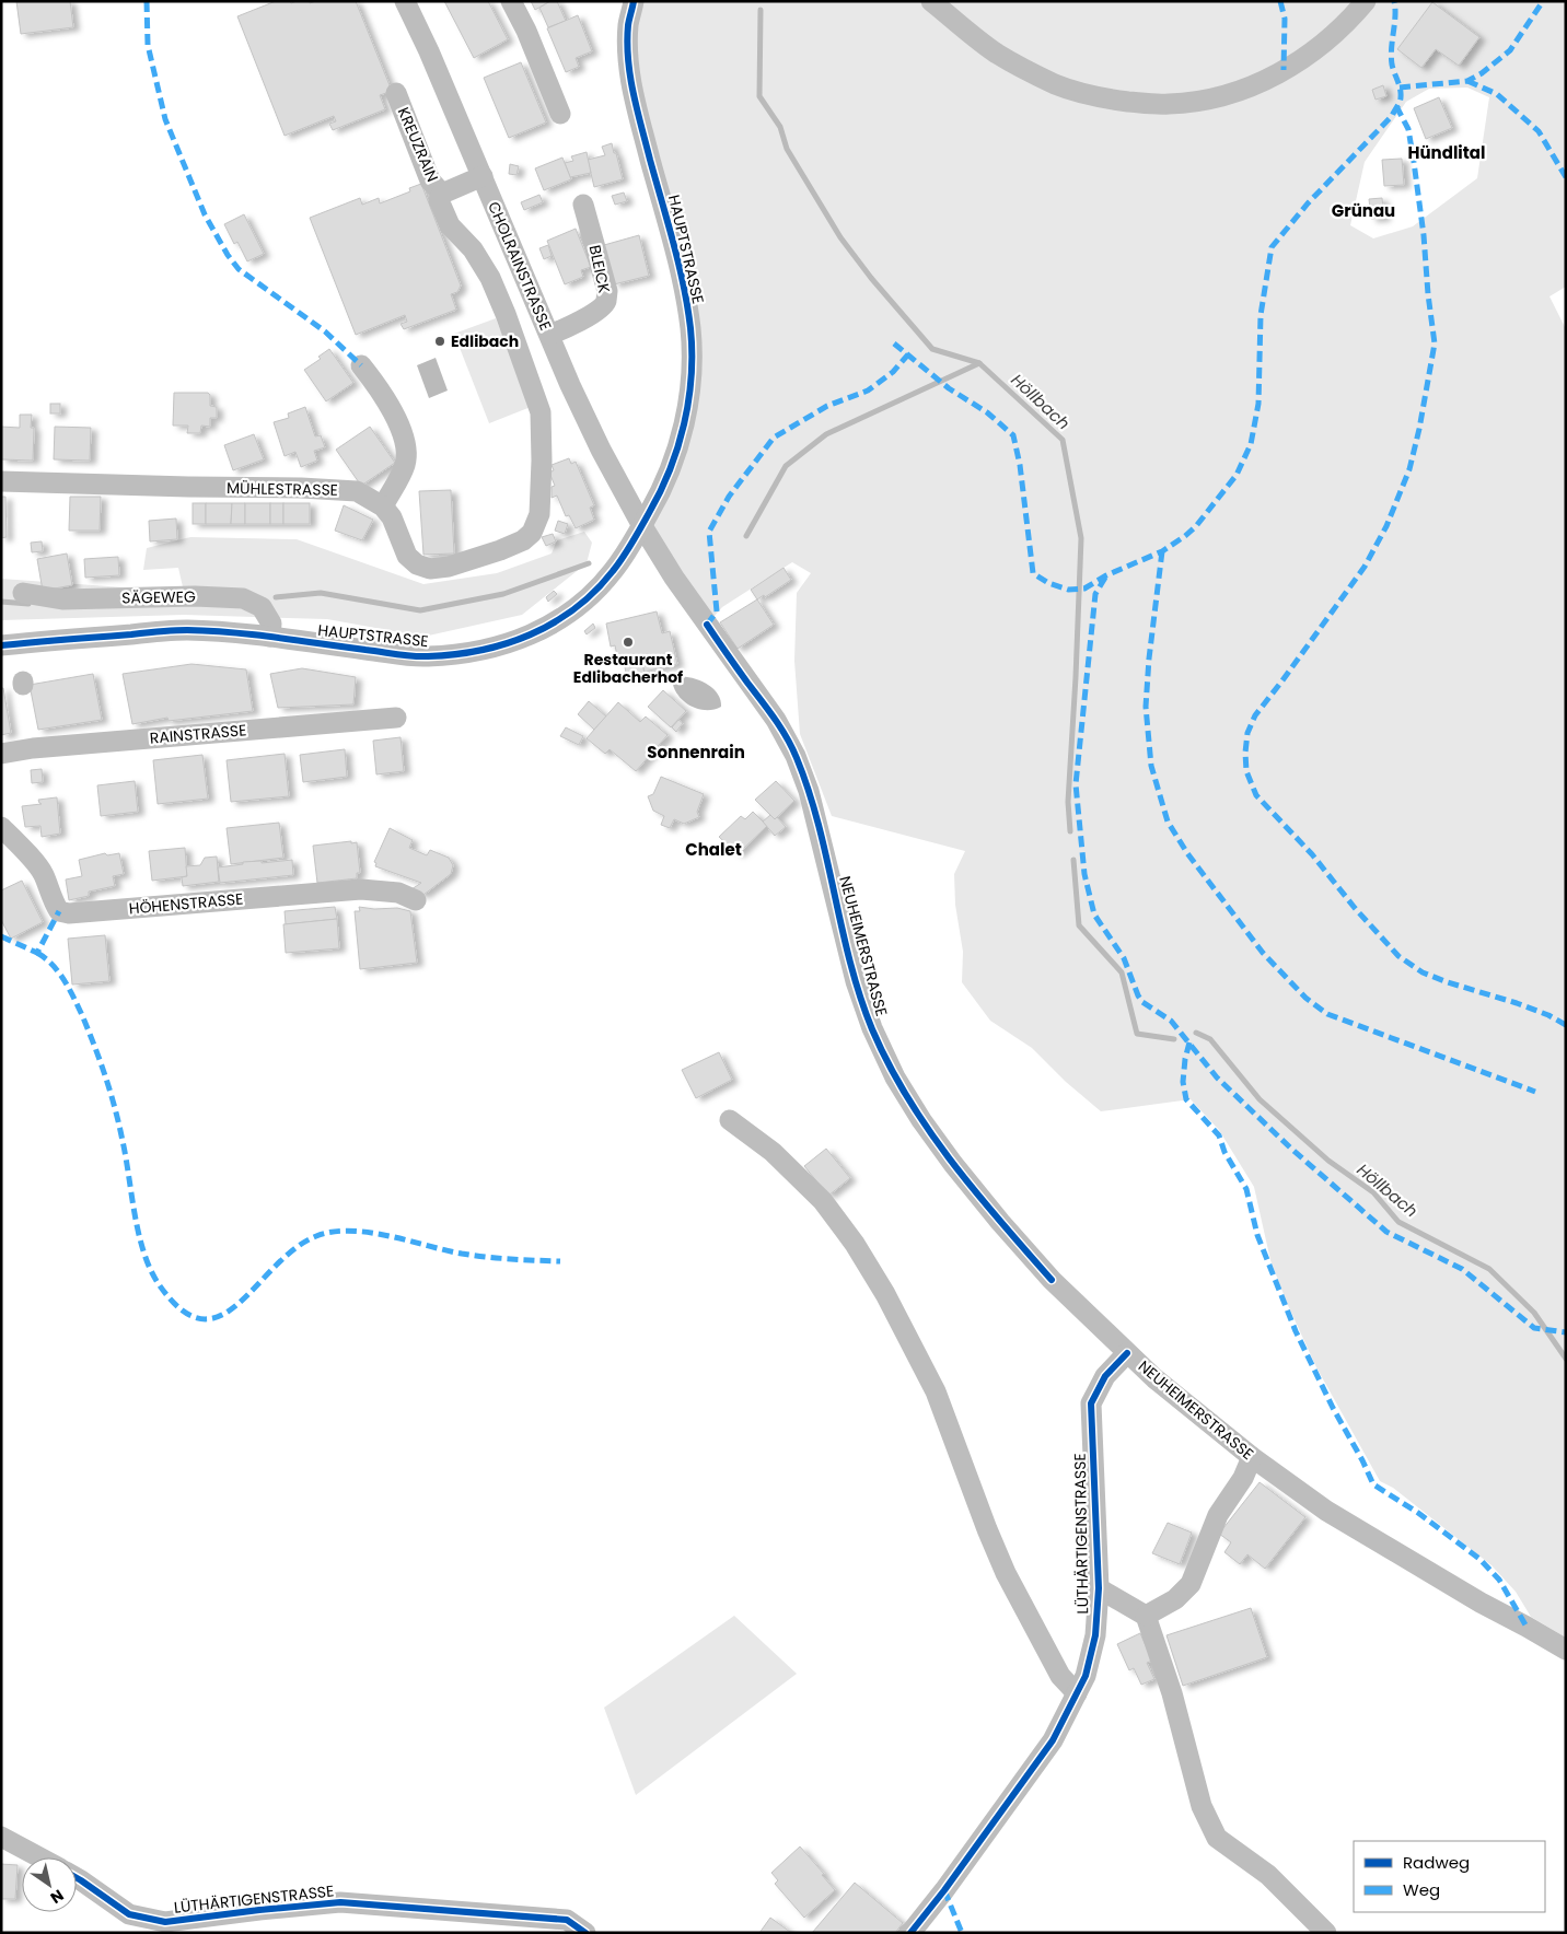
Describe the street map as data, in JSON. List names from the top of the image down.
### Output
{
  "streets": {
    "street": [
      "KREUZRAIN",
      "HAUPTSTRASSE",
      "CHOLRAINSTRASSE",
      "BLEICK",
      "MÜHLESTRASSE",
      "SÄGEWEG",
      "RAINSTRASSE",
      "HÖHENSTRASSE",
      "NEUHEIMERSTRASSE",
      "LÜTHÄRTIGENSTRASSE"
    ]
  },
  "crossings": [
    ["KREUZRAIN", "MÜHLESTRASSE"],
    ["HAUPTSTRASSE", "CHOLRAINSTRASSE"],
    ["HAUPTSTRASSE", "SÄGEWEG"],
    ["HAUPTSTRASSE", "NEUHEIMERSTRASSE"],
    ["CHOLRAINSTRASSE", "BLEICK"],
    ["CHOLRAINSTRASSE", "NEUHEIMERSTRASSE"],
    ["NEUHEIMERSTRASSE", "LÜTHÄRTIGENSTRASSE"]
  ],
  "districts": [
    "Hündlital",
    "Grünau",
    "Sonnenrain",
    "Chalet"
  ],
  "water": ["Höllbach"],
  "places": ["Edlibach", "Restaurant Edlibacherhof"],
  "legend": ["Radweg", "Weg"],
  "north": "bottom right"
}
